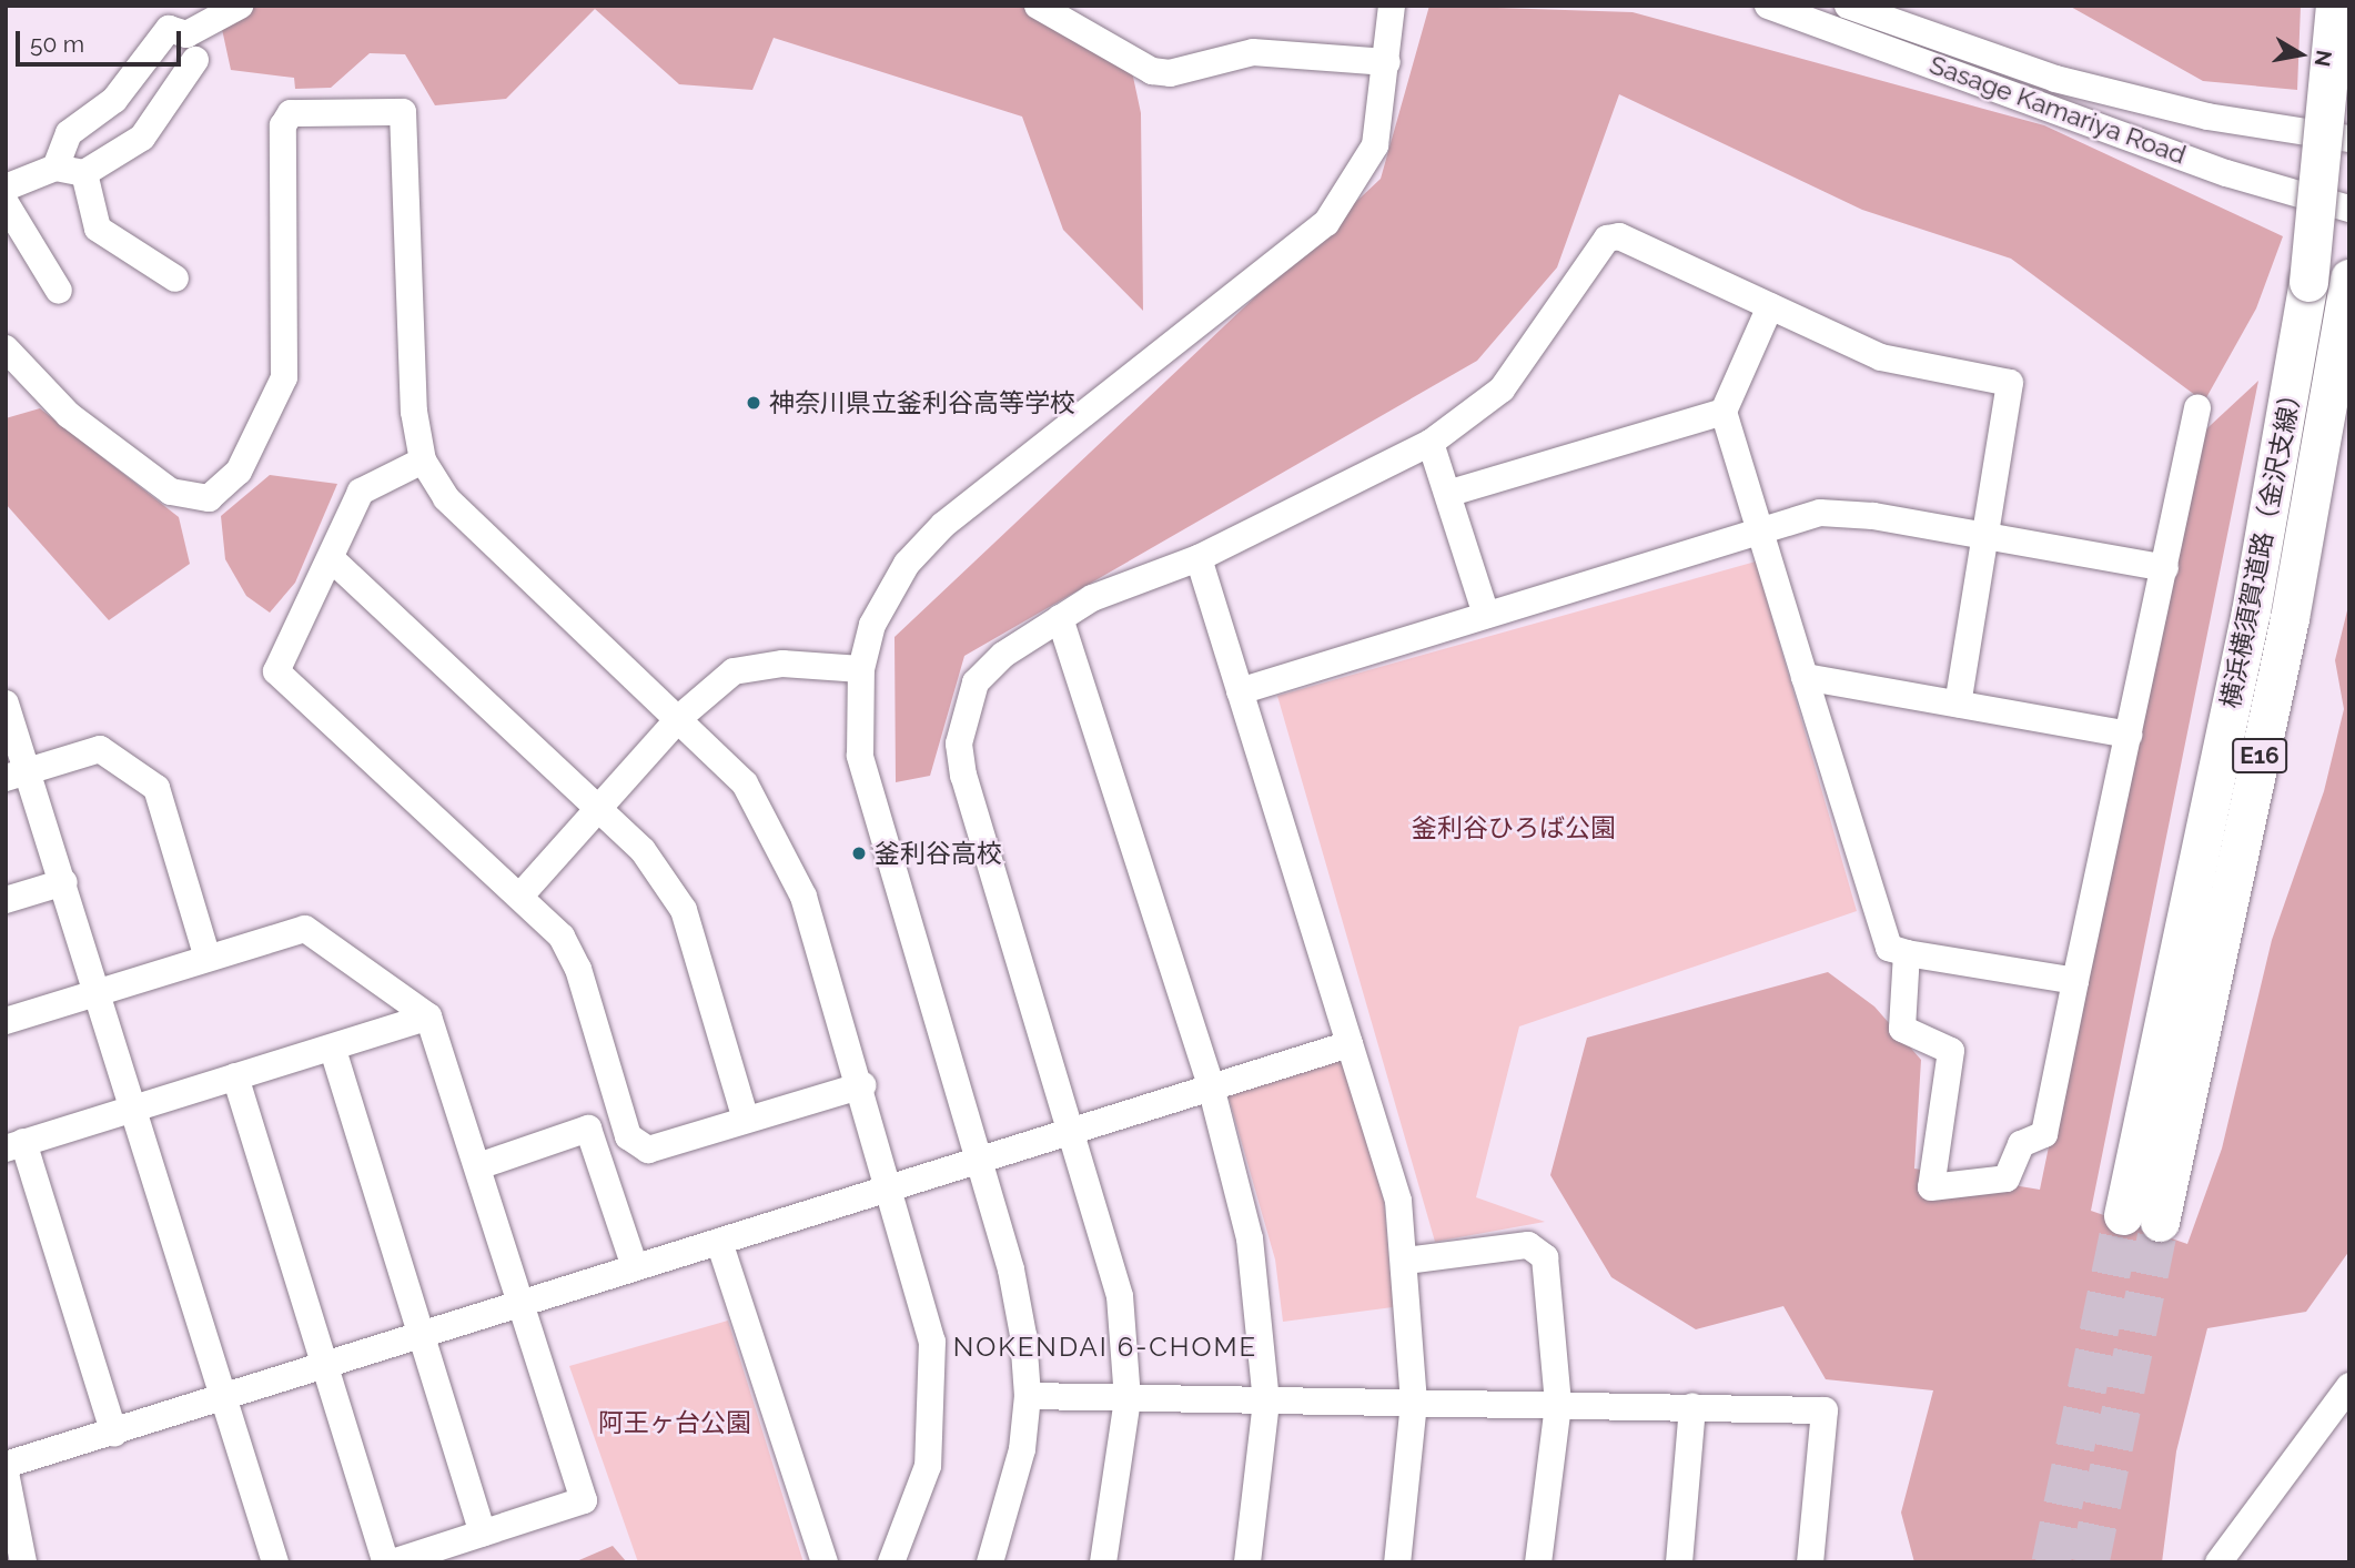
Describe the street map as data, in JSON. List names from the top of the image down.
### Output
{
  "streets": {
    "highway": ["横浜横須賀道路（金沢支線）", "E16"],
    "street": ["Sasage Kamariya Road"]
  },
  "districts": ["NOKENDAI 6-CHOME"],
  "parks": ["釜利谷ひろば公園", "阿王ヶ台公園"],
  "places": ["神奈川県立釜利谷高等学校", "釜利谷高校"],
  "scale_bar": "50 m",
  "north": "right"
}
